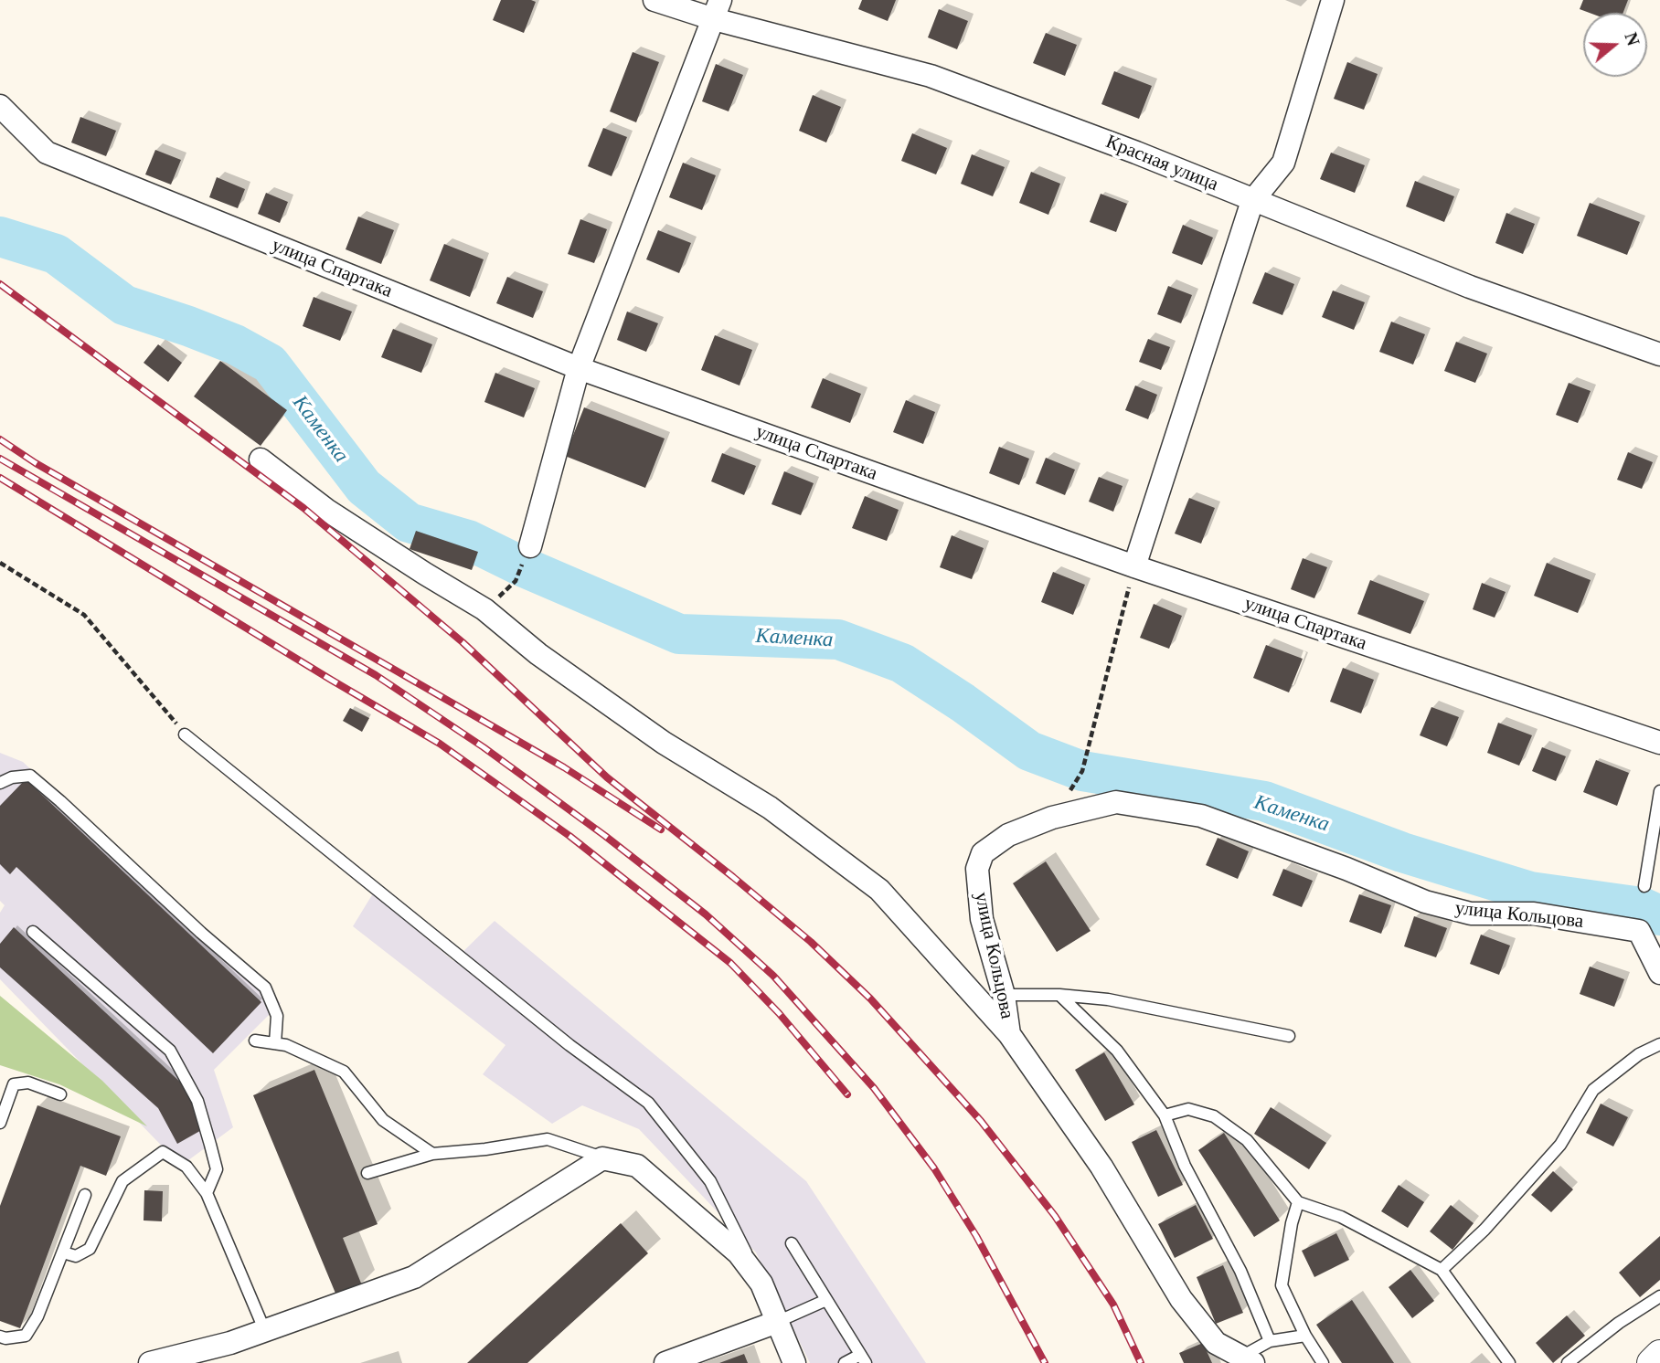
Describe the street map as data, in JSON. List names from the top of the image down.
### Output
{
  "streets": {
    "street": ["Красная улица", "улица Спартака", "улица Кольцова"]
  },
  "water": ["Каменка"],
  "north": "right"
}
